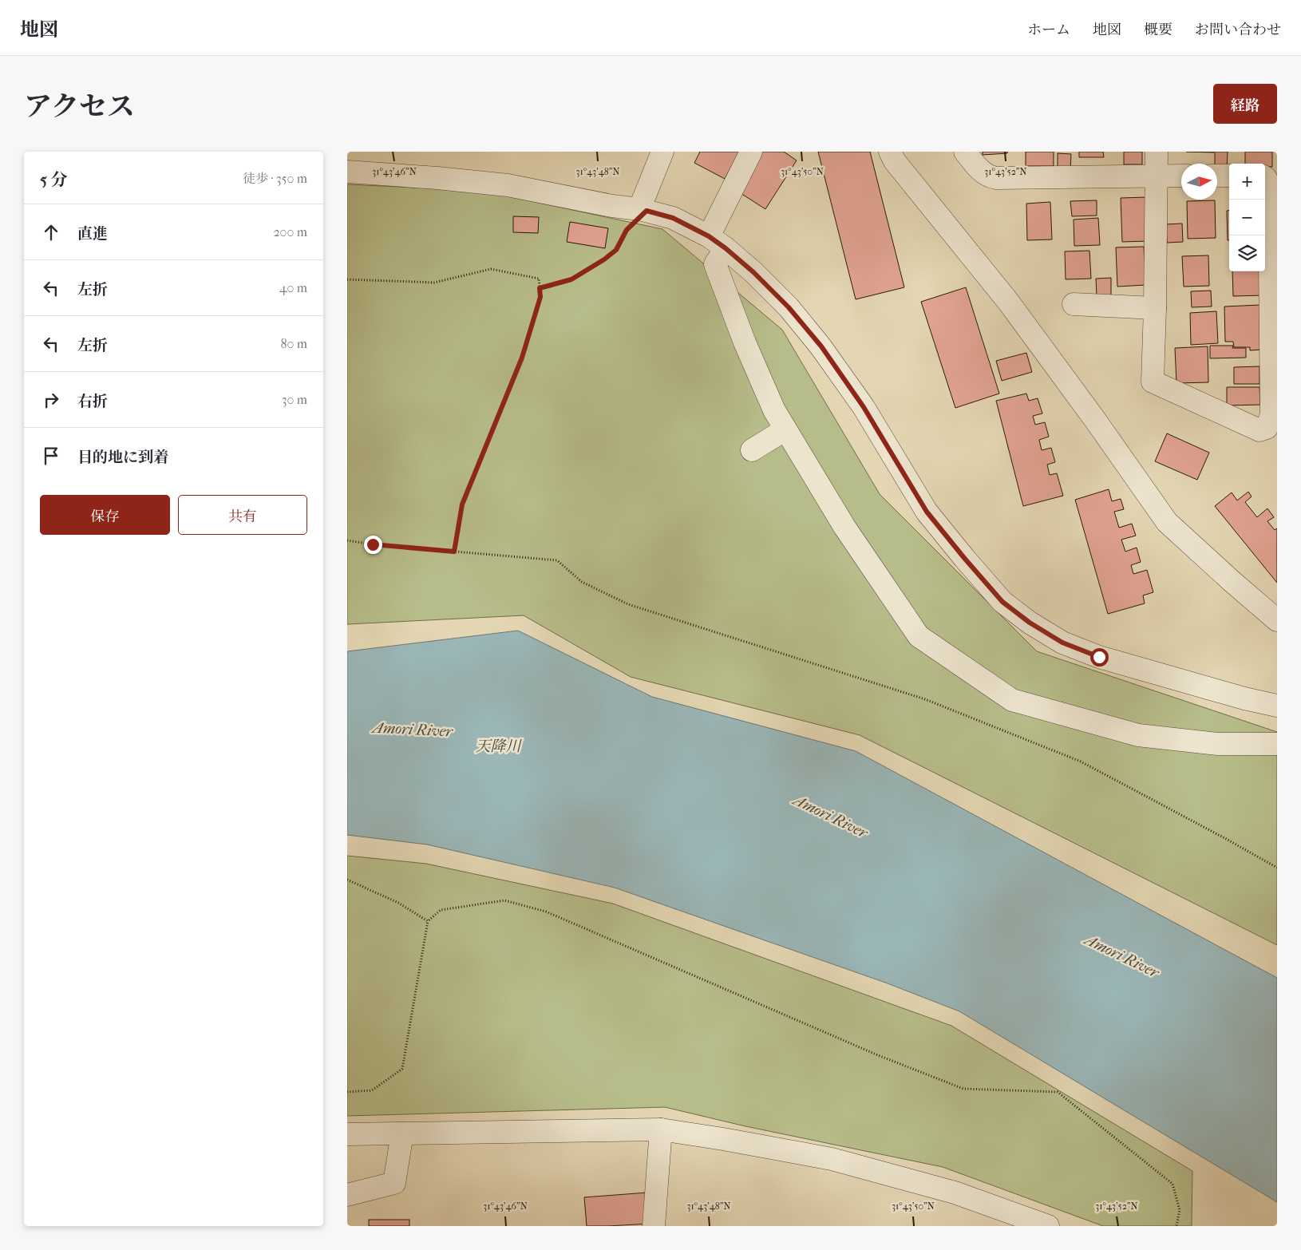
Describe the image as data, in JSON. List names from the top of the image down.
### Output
{
  "water": ["Amori River", "天降川"],
  "north": "right",
  "page": {
    "header": "地図",
    "nav": [
      "ホーム",
      "地図",
      "概要",
      "お問い合わせ"
    ],
    "title": "アクセス",
    "buttons": [
      "経路",
      ["保存", "共有"]
    ],
    "heading": ["5 分", "徒歩 · 350 m"],
    "map_buttons": ["+", "−"],
    "list": [
      ["直進", "200 m"],
      ["左折", "40 m"],
      ["左折", "80 m"],
      ["右折", "30 m"],
      "目的地に到着"
    ]
  },
  "coordinates": [
    "31°43'46\"N",
    "31°43'48\"N",
    "31°43'50\"N",
    "31°43'52\"N"
  ]
}
